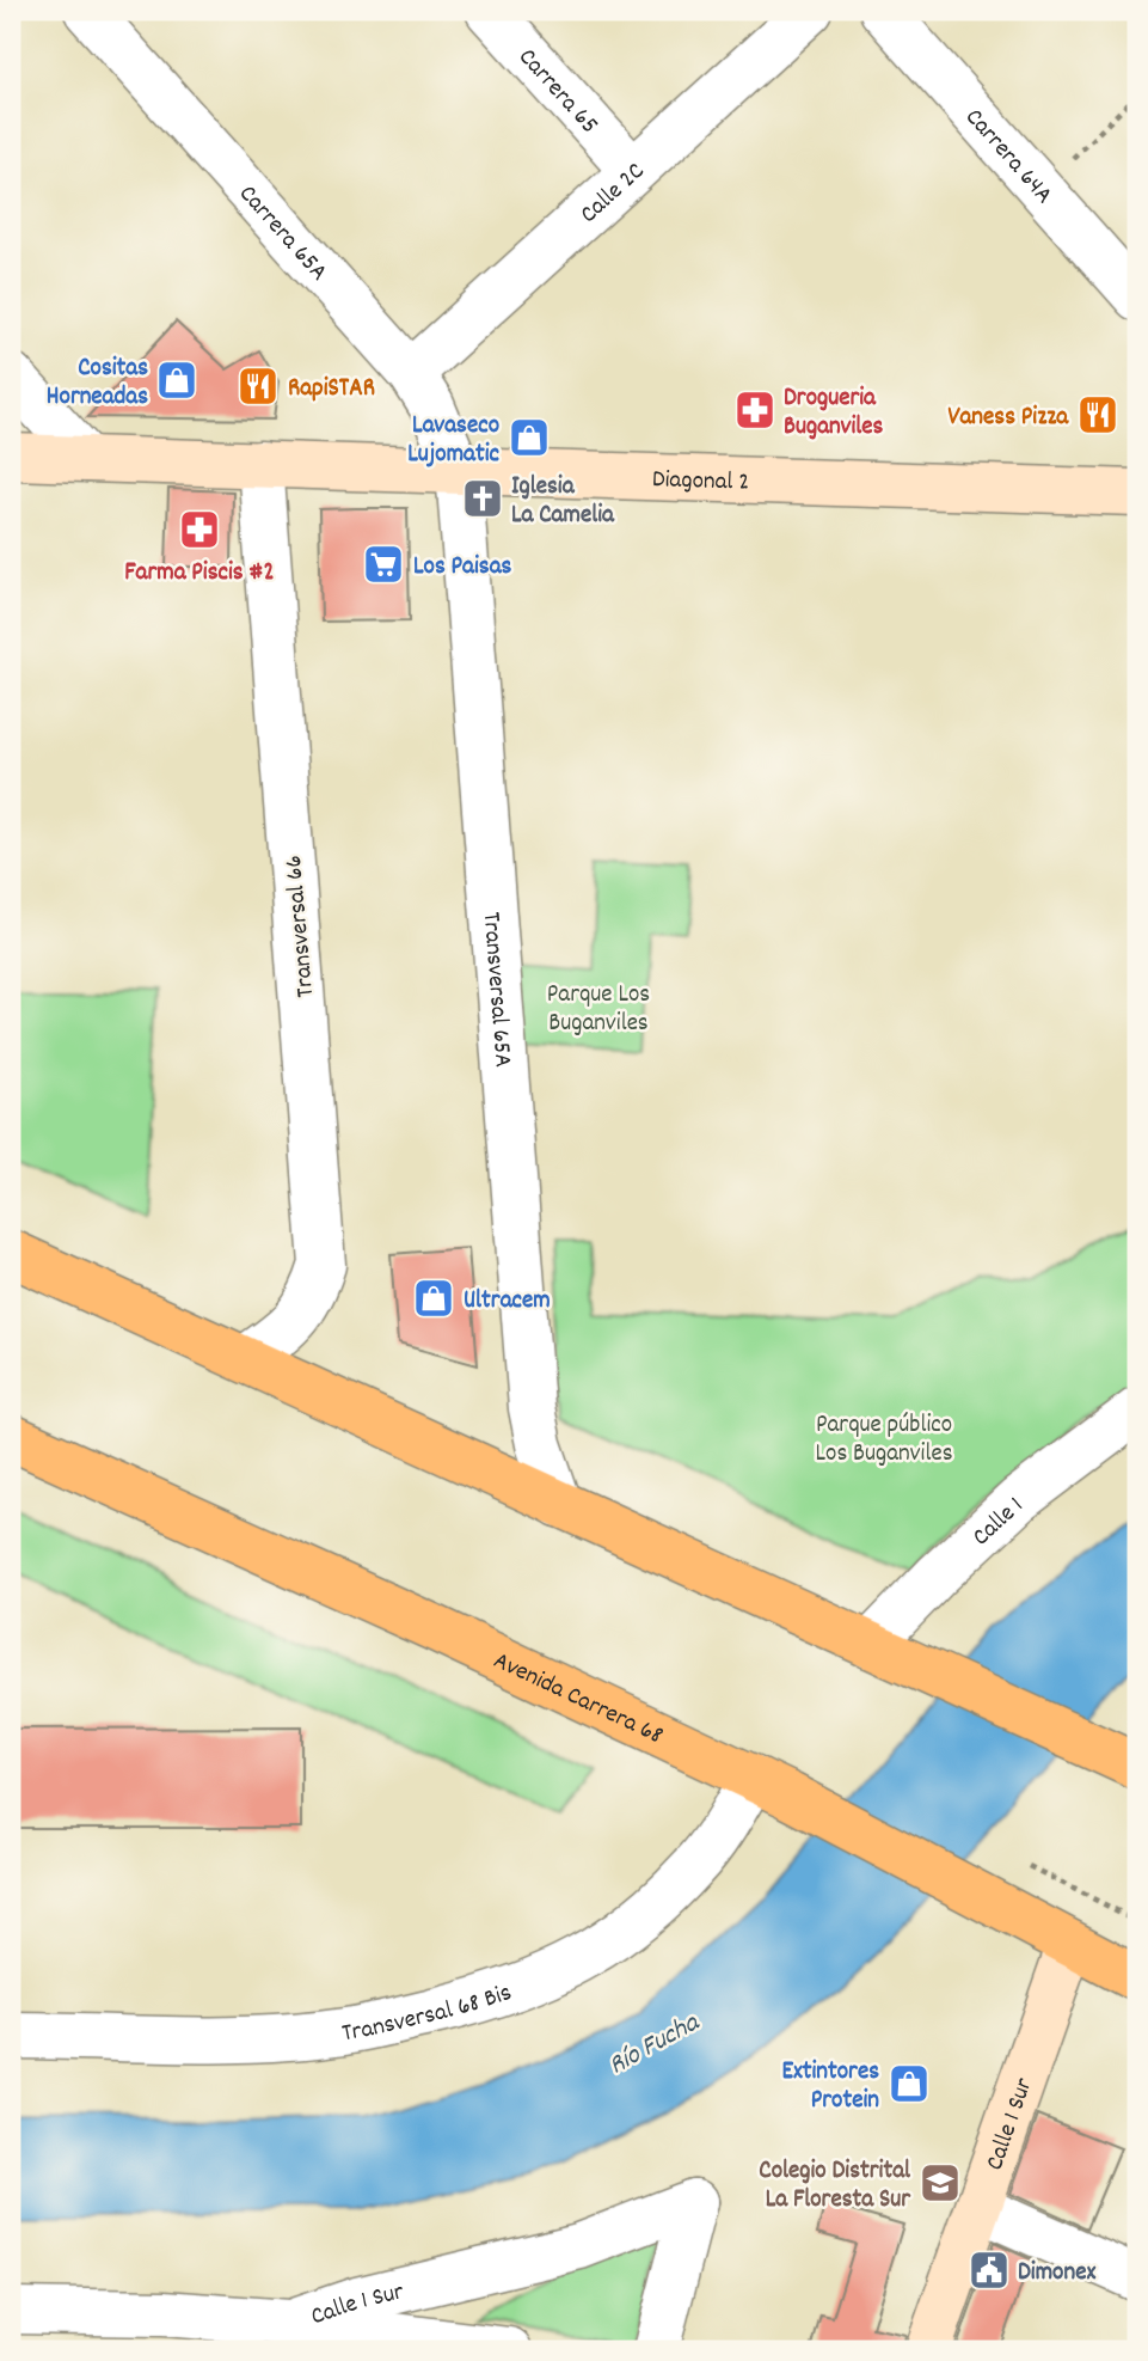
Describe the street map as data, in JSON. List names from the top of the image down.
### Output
{
  "streets": {
    "main road": ["Avenida Carrera 68"],
    "street": [
      "Carrera 65",
      "Carrera 64A",
      "Calle 2C",
      "Carrera 65A",
      "Diagonal 2",
      "Transversal 66",
      "Transversal 65A",
      "Calle 1",
      "Transversal 68 Bis",
      "Calle 1 Sur"
    ]
  },
  "crossings": [
    ["Carrera 65", "Calle 2C"],
    ["Calle 2C", "Carrera 65A"],
    ["Carrera 65A", "Diagonal 2"],
    ["Carrera 65A", "Transversal 65A"],
    ["Diagonal 2", "Transversal 66"],
    ["Diagonal 2", "Transversal 65A"],
    ["Avenida Carrera 68", "Transversal 68 Bis"],
    ["Avenida Carrera 68", "Calle 1 Sur"]
  ],
  "water": ["Río Fucha"],
  "parks": ["Parque Los Buganviles", "Parque público Los Buganviles"],
  "places": {
    "shop": [
      "Cositas Horneadas",
      "Lavaseco Lujomatic",
      "Ultracem",
      "Extintores Protein"
    ],
    "restaurant": ["RapiSTAR", "Vaness Pizza"],
    "pharmacy": ["Drogueria Buganviles", "Farma Piscis #2"],
    "church": ["Iglesia La Camelia"],
    "supermarket": ["Los Paisas"],
    "school or university": ["Colegio Distrital La Floresta Sur"],
    "public building": ["Dimonex"]
  }
}
